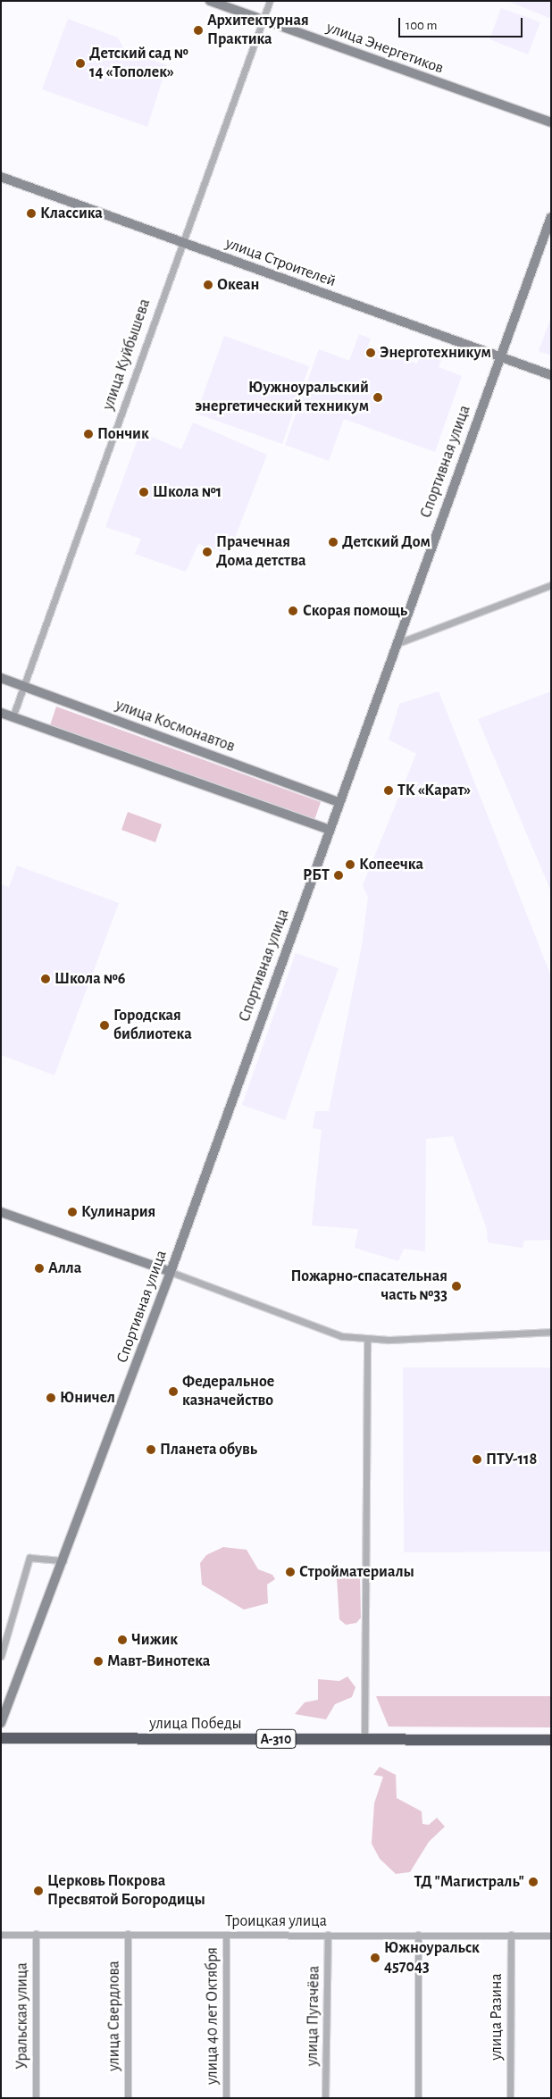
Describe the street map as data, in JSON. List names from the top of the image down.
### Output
{
  "streets": {
    "highway": ["улица Победы", "А-310"],
    "street": [
      "улица Энергетиков",
      "улица Строителей",
      "улица Куйбышева",
      "Спортивная улица",
      "улица Космонавтов",
      "Троицкая улица",
      "Уральская улица",
      "улица Свердлова",
      "улица 40 лет Октября",
      "улица Пугачёва",
      "улица Разина"
    ]
  },
  "crossings": [
    ["улица Энергетиков", "улица Куйбышева"],
    ["улица Строителей", "улица Куйбышева"],
    ["улица Строителей", "Спортивная улица"],
    ["улица Куйбышева", "улица Космонавтов"],
    ["Спортивная улица", "улица Космонавтов"],
    ["Троицкая улица", "Уральская улица"],
    ["Троицкая улица", "улица Свердлова"],
    ["Троицкая улица", "улица 40 лет Октября"],
    ["Троицкая улица", "улица Пугачёва"],
    ["Троицкая улица", "улица Разина"]
  ],
  "places": [
    "Архитектурная Практика",
    "Детский сад № 14 «Тополек»",
    "Классика",
    "Океан",
    "Энерготехникум",
    "Юужноуральский энергетический техникум",
    "Пончик",
    "Школа №1",
    "Детский Дом",
    "Прачечная Дома детства",
    "Скорая помощь",
    "ТК «Карат»",
    "Копеечка",
    "РБТ",
    "Школа №6",
    "Городская библиотека",
    "Кулинария",
    "Алла",
    "Пожарно-спасательная часть №33",
    "Федеральное казначейство",
    "Юничел",
    "Планета обувь",
    "ПТУ-118",
    "Стройматериалы",
    "Чижик",
    "Мавт-Винотека",
    "ТД \"Магистраль\"",
    "Церковь Покрова Пресвятой Богородицы",
    "Южноуральск 457043"
  ],
  "scale_bar": "100 m"
}
